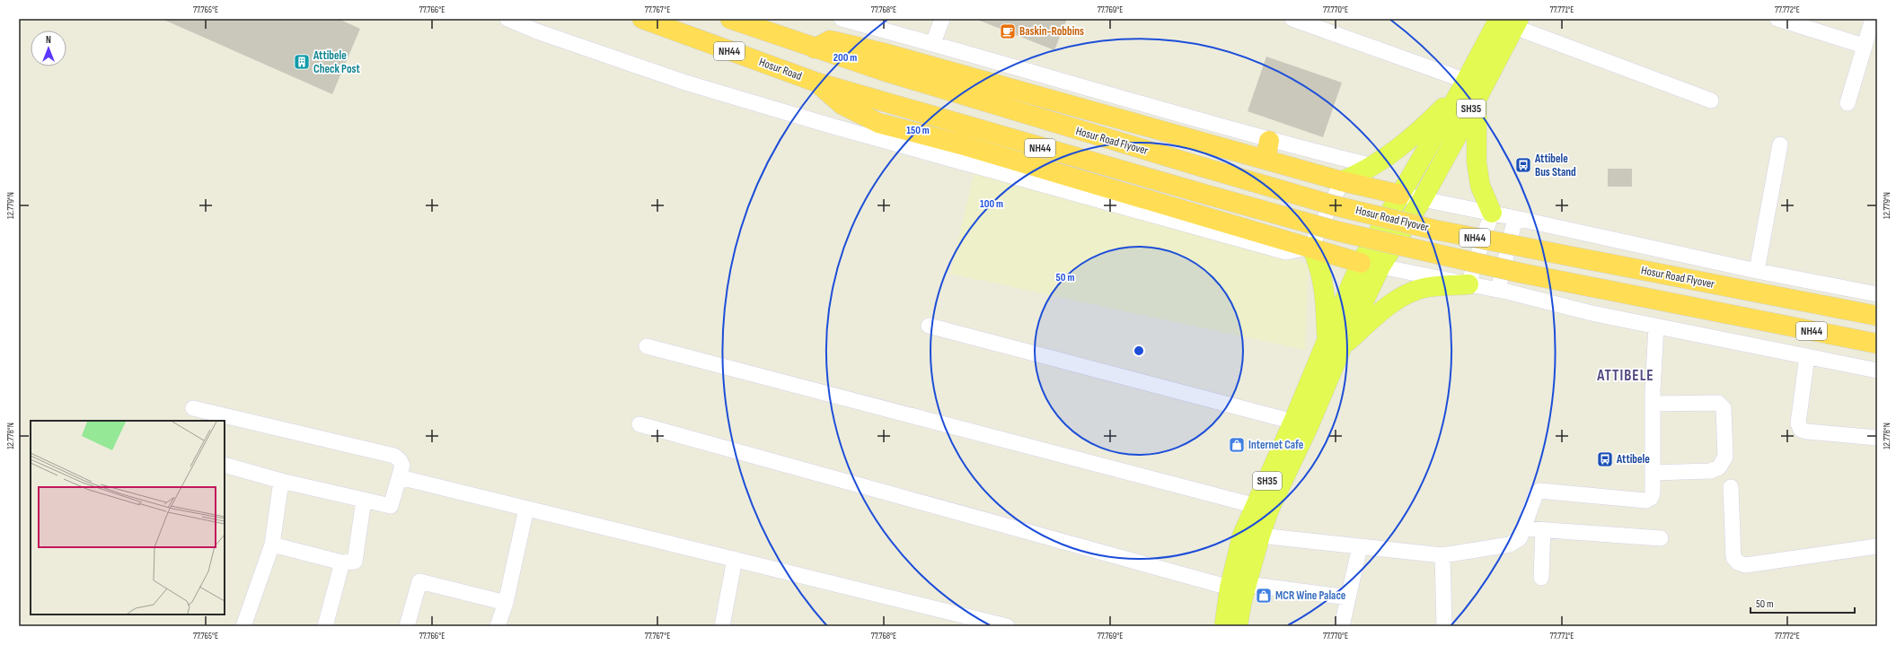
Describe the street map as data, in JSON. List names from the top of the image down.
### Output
{
  "streets": {
    "highway": ["NH44", "Hosur Road", "Hosur Road Flyover"],
    "main road": ["SH35"]
  },
  "crossings": [
    ["NH44", "Hosur Road Flyover"],
    ["Hosur Road", "Hosur Road Flyover"]
  ],
  "districts": ["ATTIBELE"],
  "places": {
    "cafe": ["Baskin-Robbins"],
    "building": ["Attibele Check Post"],
    "bus stop": ["Attibele Bus Stand", "Attibele"],
    "shop": ["Internet Cafe", "MCR Wine Palace"]
  },
  "scale_bar": "50 m",
  "north": "top",
  "coordinates": [
    "77.765°E",
    "77.766°E",
    "77.767°E",
    "77.768°E",
    "77.769°E",
    "77.770°E",
    "77.771°E",
    "77.772°E",
    "12.779°N",
    "12.778°N"
  ],
  "rings": [
    "200 m",
    "150 m",
    "100 m",
    "50 m"
  ]
}
